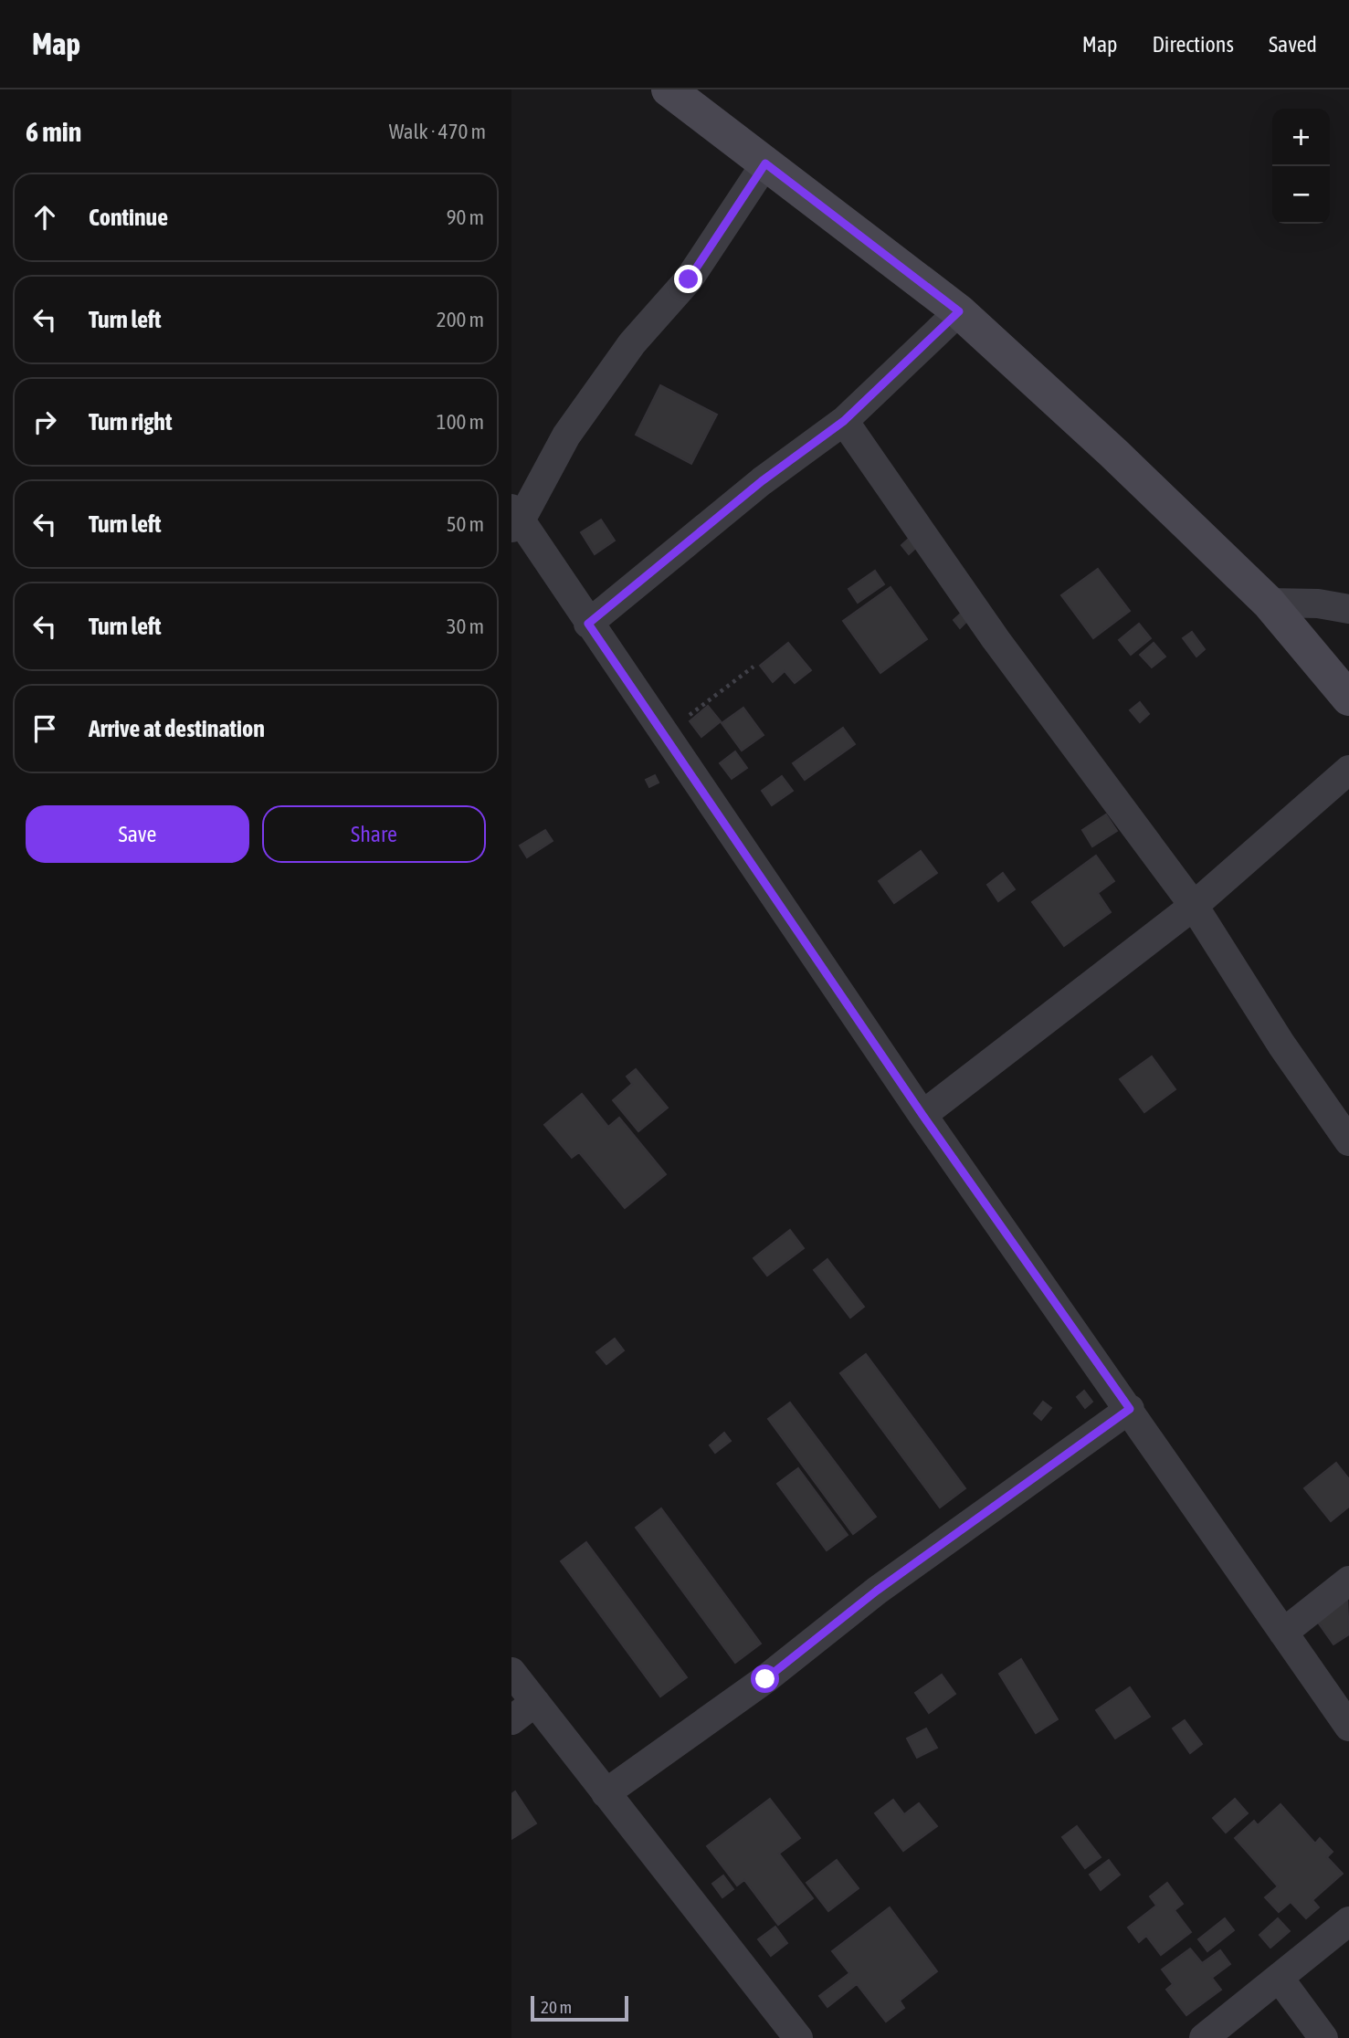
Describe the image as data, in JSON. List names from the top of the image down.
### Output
{
  "scale_bar": "20 m",
  "page": {
    "header": "Map",
    "nav": ["Map", "Directions", "Saved"],
    "heading": ["6 min", "Walk · 470 m"],
    "map_buttons": ["+", "−"],
    "list": [
      ["Continue", "90 m"],
      ["Turn left", "200 m"],
      ["Turn right", "100 m"],
      ["Turn left", "50 m"],
      ["Turn left", "30 m"],
      "Arrive at destination"
    ],
    "buttons": ["Save", "Share"],
    "scale": "20 m"
  }
}
